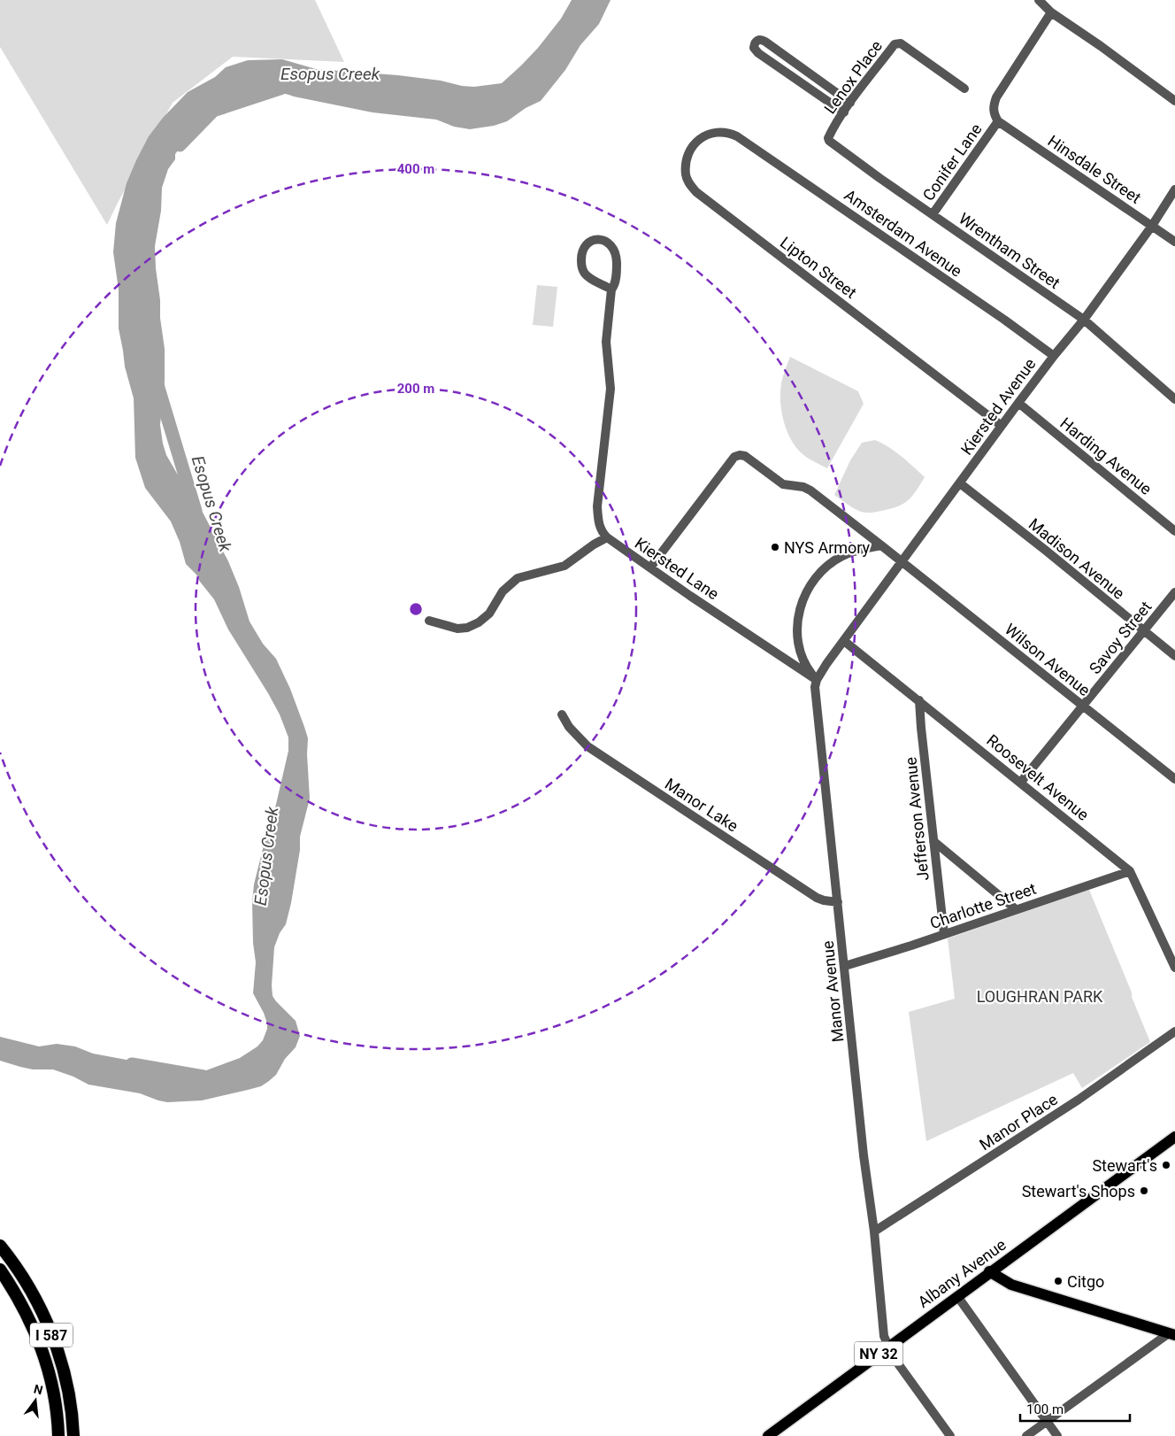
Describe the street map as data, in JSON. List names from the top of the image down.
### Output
{
  "streets": {
    "highway": ["I 587"],
    "main road": ["Albany Avenue", "NY 32"],
    "street": [
      "Lenox Place",
      "Conifer Lane",
      "Hinsdale Street",
      "Amsterdam Avenue",
      "Wrentham Street",
      "Lipton Street",
      "Kiersted Avenue",
      "Harding Avenue",
      "Madison Avenue",
      "Kiersted Lane",
      "Savoy Street",
      "Wilson Avenue",
      "Roosevelt Avenue",
      "Manor Lake",
      "Jefferson Avenue",
      "Charlotte Street",
      "Manor Avenue",
      "Manor Place"
    ]
  },
  "crossings": [
    ["Lenox Place", "Wrentham Street"],
    ["Conifer Lane", "Hinsdale Street"],
    ["Conifer Lane", "Wrentham Street"],
    ["Hinsdale Street", "Kiersted Avenue"],
    ["Amsterdam Avenue", "Lipton Street"],
    ["Amsterdam Avenue", "Kiersted Avenue"],
    ["Wrentham Street", "Kiersted Avenue"],
    ["Lipton Street", "Kiersted Avenue"],
    ["Kiersted Avenue", "Harding Avenue"],
    ["Kiersted Avenue", "Madison Avenue"],
    ["Kiersted Avenue", "Wilson Avenue"],
    ["Kiersted Avenue", "Roosevelt Avenue"],
    ["Madison Avenue", "Savoy Street"],
    ["Kiersted Lane", "Wilson Avenue"],
    ["Kiersted Lane", "Manor Avenue"],
    ["Savoy Street", "Wilson Avenue"],
    ["Savoy Street", "Roosevelt Avenue"],
    ["Roosevelt Avenue", "Jefferson Avenue"],
    ["Roosevelt Avenue", "Charlotte Street"],
    ["Manor Lake", "Manor Avenue"],
    ["Jefferson Avenue", "Charlotte Street"],
    ["Charlotte Street", "Manor Avenue"],
    ["Manor Avenue", "Manor Place"],
    ["Manor Avenue", "Albany Avenue"]
  ],
  "water": ["Esopus Creek"],
  "parks": ["LOUGHRAN PARK"],
  "places": [
    "NYS Armory",
    "Stewart's",
    "Stewart's Shops",
    "Citgo"
  ],
  "scale_bar": "100 m",
  "north": "top",
  "rings": ["400 m", "200 m"]
}
